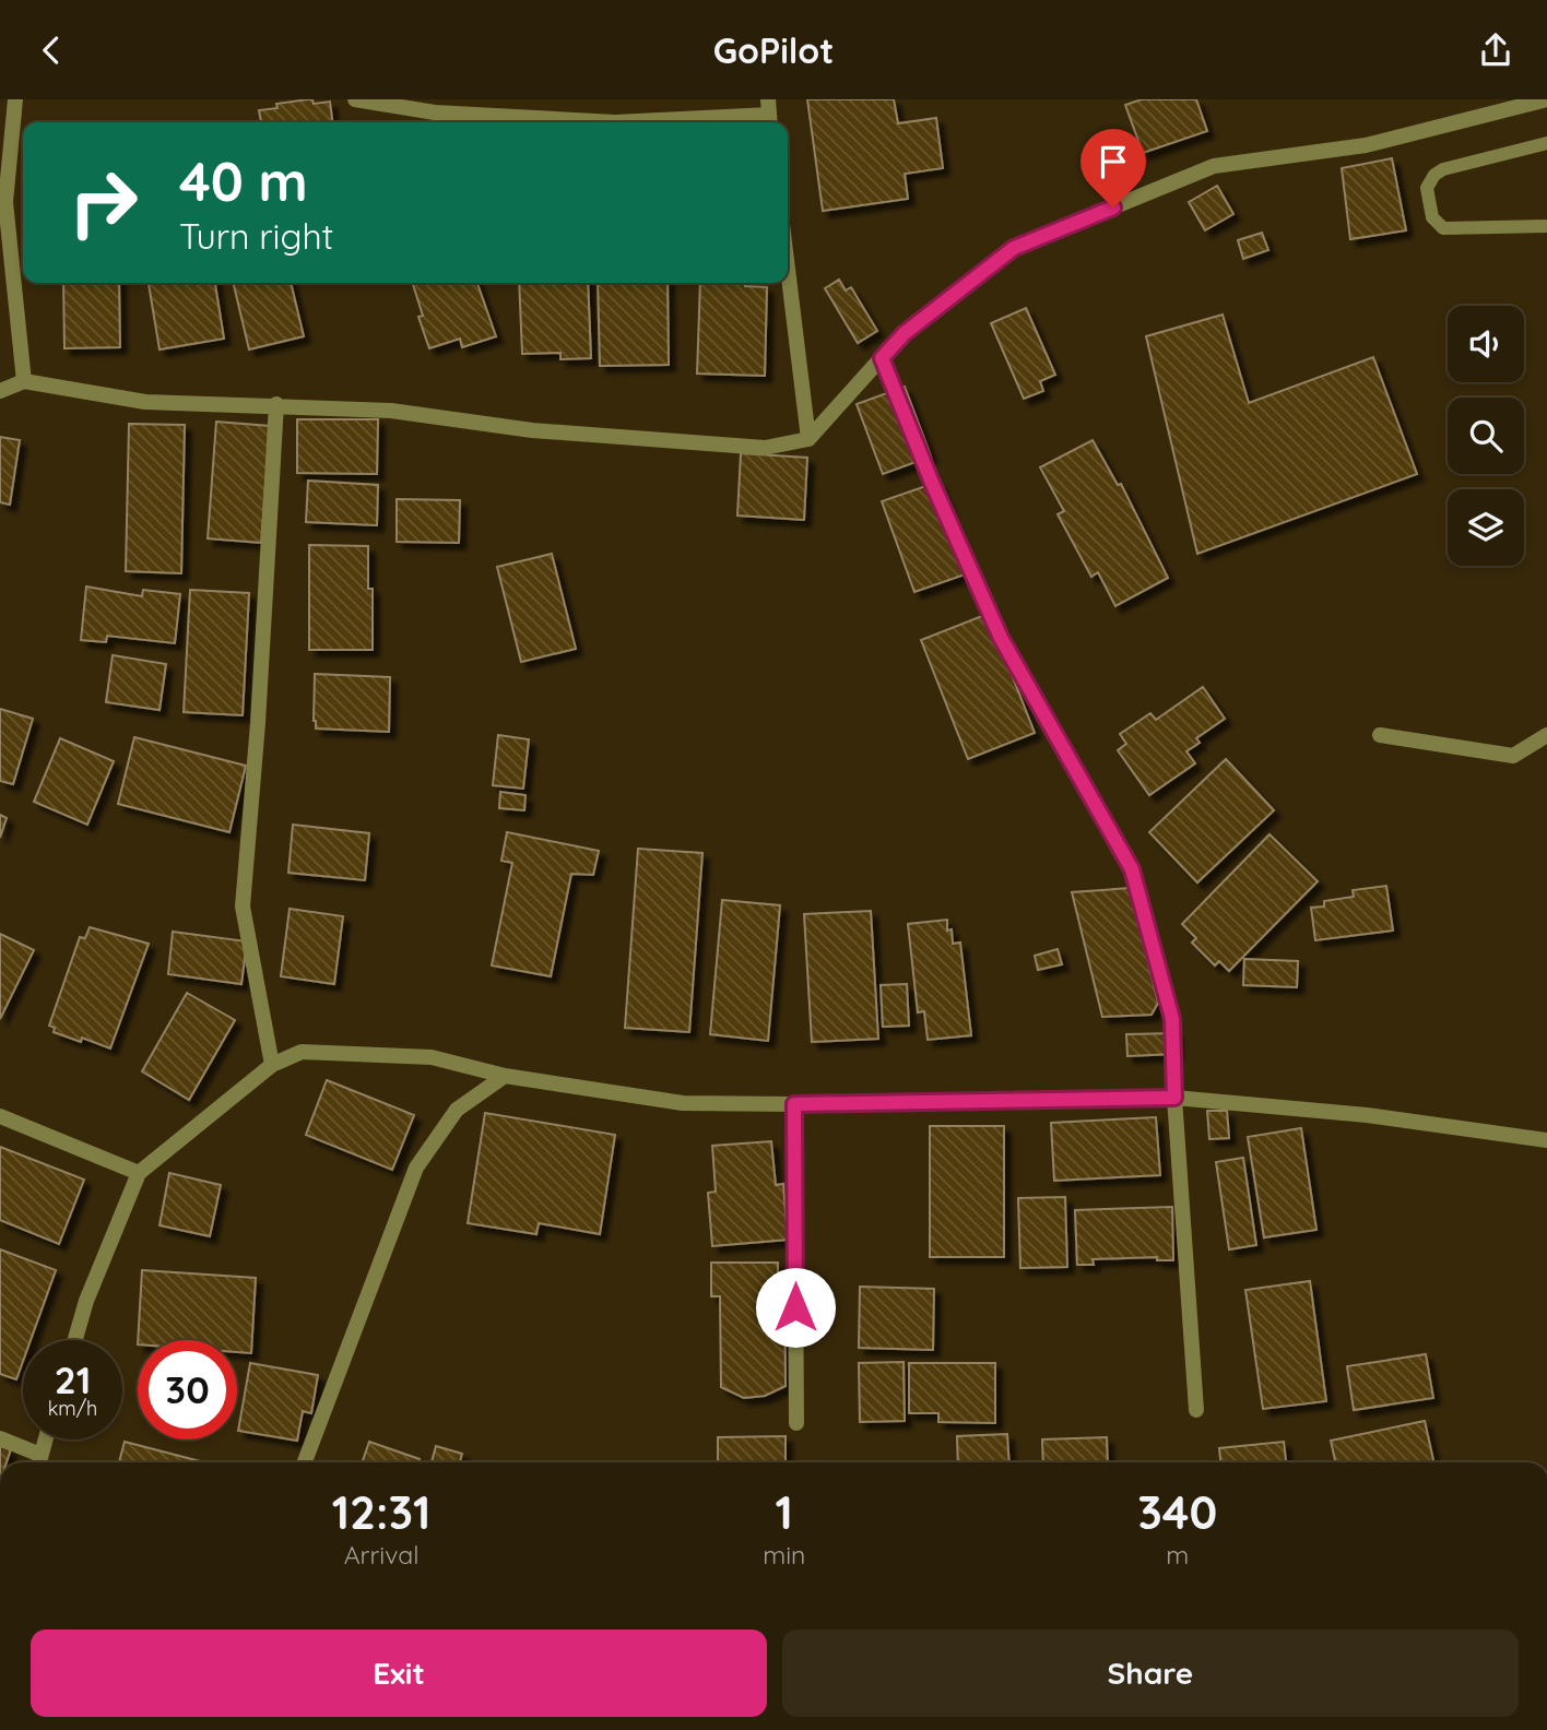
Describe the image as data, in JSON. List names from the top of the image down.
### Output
{
  "page": {
    "header": "GoPilot",
    "turn": ["40 m", "Turn right"],
    "speed": "21 km/h",
    "limit": "30",
    "eta": [
      "12:31",
      "Arrival",
      "1",
      "min",
      "340",
      "m"
    ],
    "buttons": ["Exit", "Share"]
  }
}
